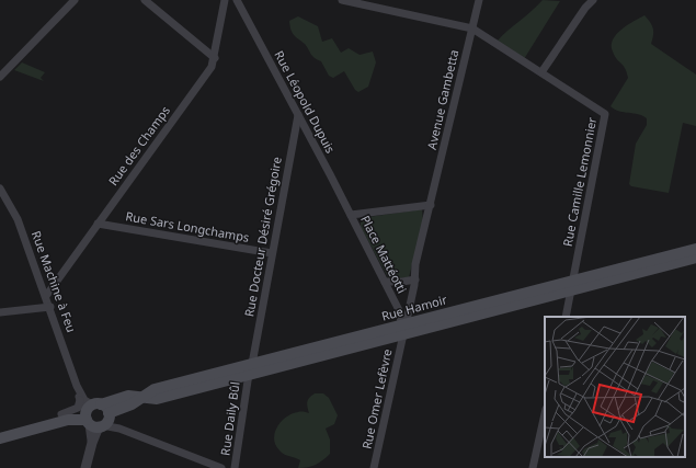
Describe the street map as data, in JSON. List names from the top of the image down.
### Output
{
  "streets": {
    "main road": ["Rue Hamoir"],
    "street": [
      "Avenue Gambetta",
      "Rue Léopold Dupuis",
      "Rue des Champs",
      "Rue Camille Lemonnier",
      "Rue Sars Longchamps",
      "Rue Docteur Désiré Grégoire",
      "Place Mattéotti",
      "Rue Machine à Feu",
      "Rue Omer Lefèvre",
      "Rue Daily Bûl"
    ]
  },
  "crossings": [
    ["Avenue Gambetta", "Rue Camille Lemonnier"],
    ["Avenue Gambetta", "Place Mattéotti"],
    ["Rue Léopold Dupuis", "Rue Docteur Désiré Grégoire"],
    ["Rue Léopold Dupuis", "Place Mattéotti"],
    ["Rue des Champs", "Rue Sars Longchamps"],
    ["Rue des Champs", "Rue Machine à Feu"],
    ["Rue Camille Lemonnier", "Rue Hamoir"],
    ["Rue Sars Longchamps", "Rue Docteur Désiré Grégoire"],
    ["Rue Docteur Désiré Grégoire", "Rue Hamoir"],
    ["Rue Docteur Désiré Grégoire", "Rue Daily Bûl"],
    ["Place Mattéotti", "Rue Hamoir"],
    ["Place Mattéotti", "Rue Omer Lefèvre"],
    ["Rue Machine à Feu", "Rue Hamoir"],
    ["Rue Hamoir", "Rue Omer Lefèvre"],
    ["Rue Hamoir", "Rue Daily Bûl"]
  ]
}
